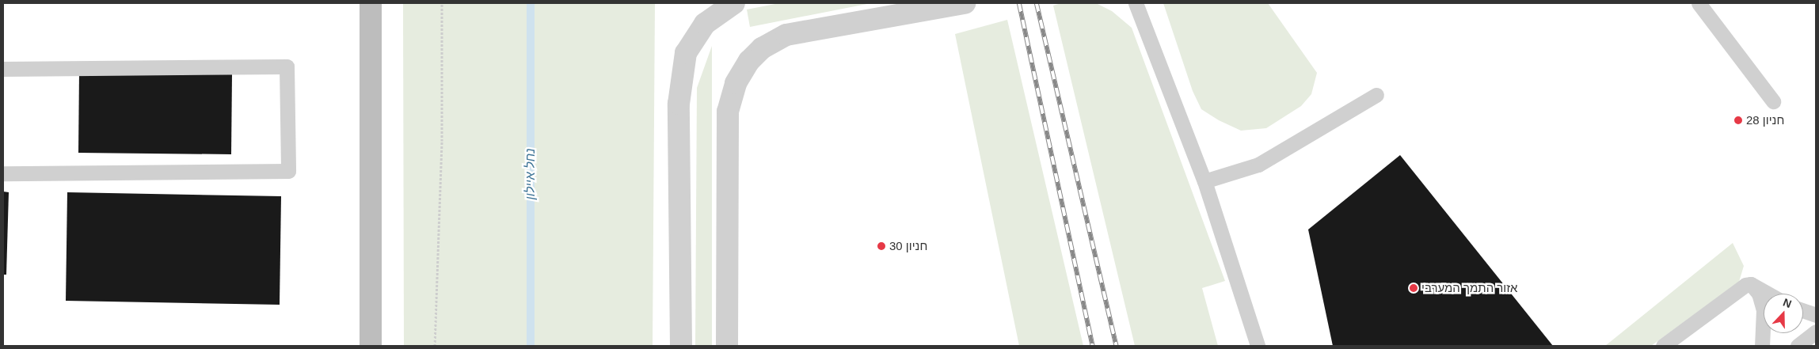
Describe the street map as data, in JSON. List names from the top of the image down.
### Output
{
  "water": ["נחל איילון"],
  "places": ["חניון 28", "חניון 30", "אזור התמך המערבי"],
  "north": "top"
}
